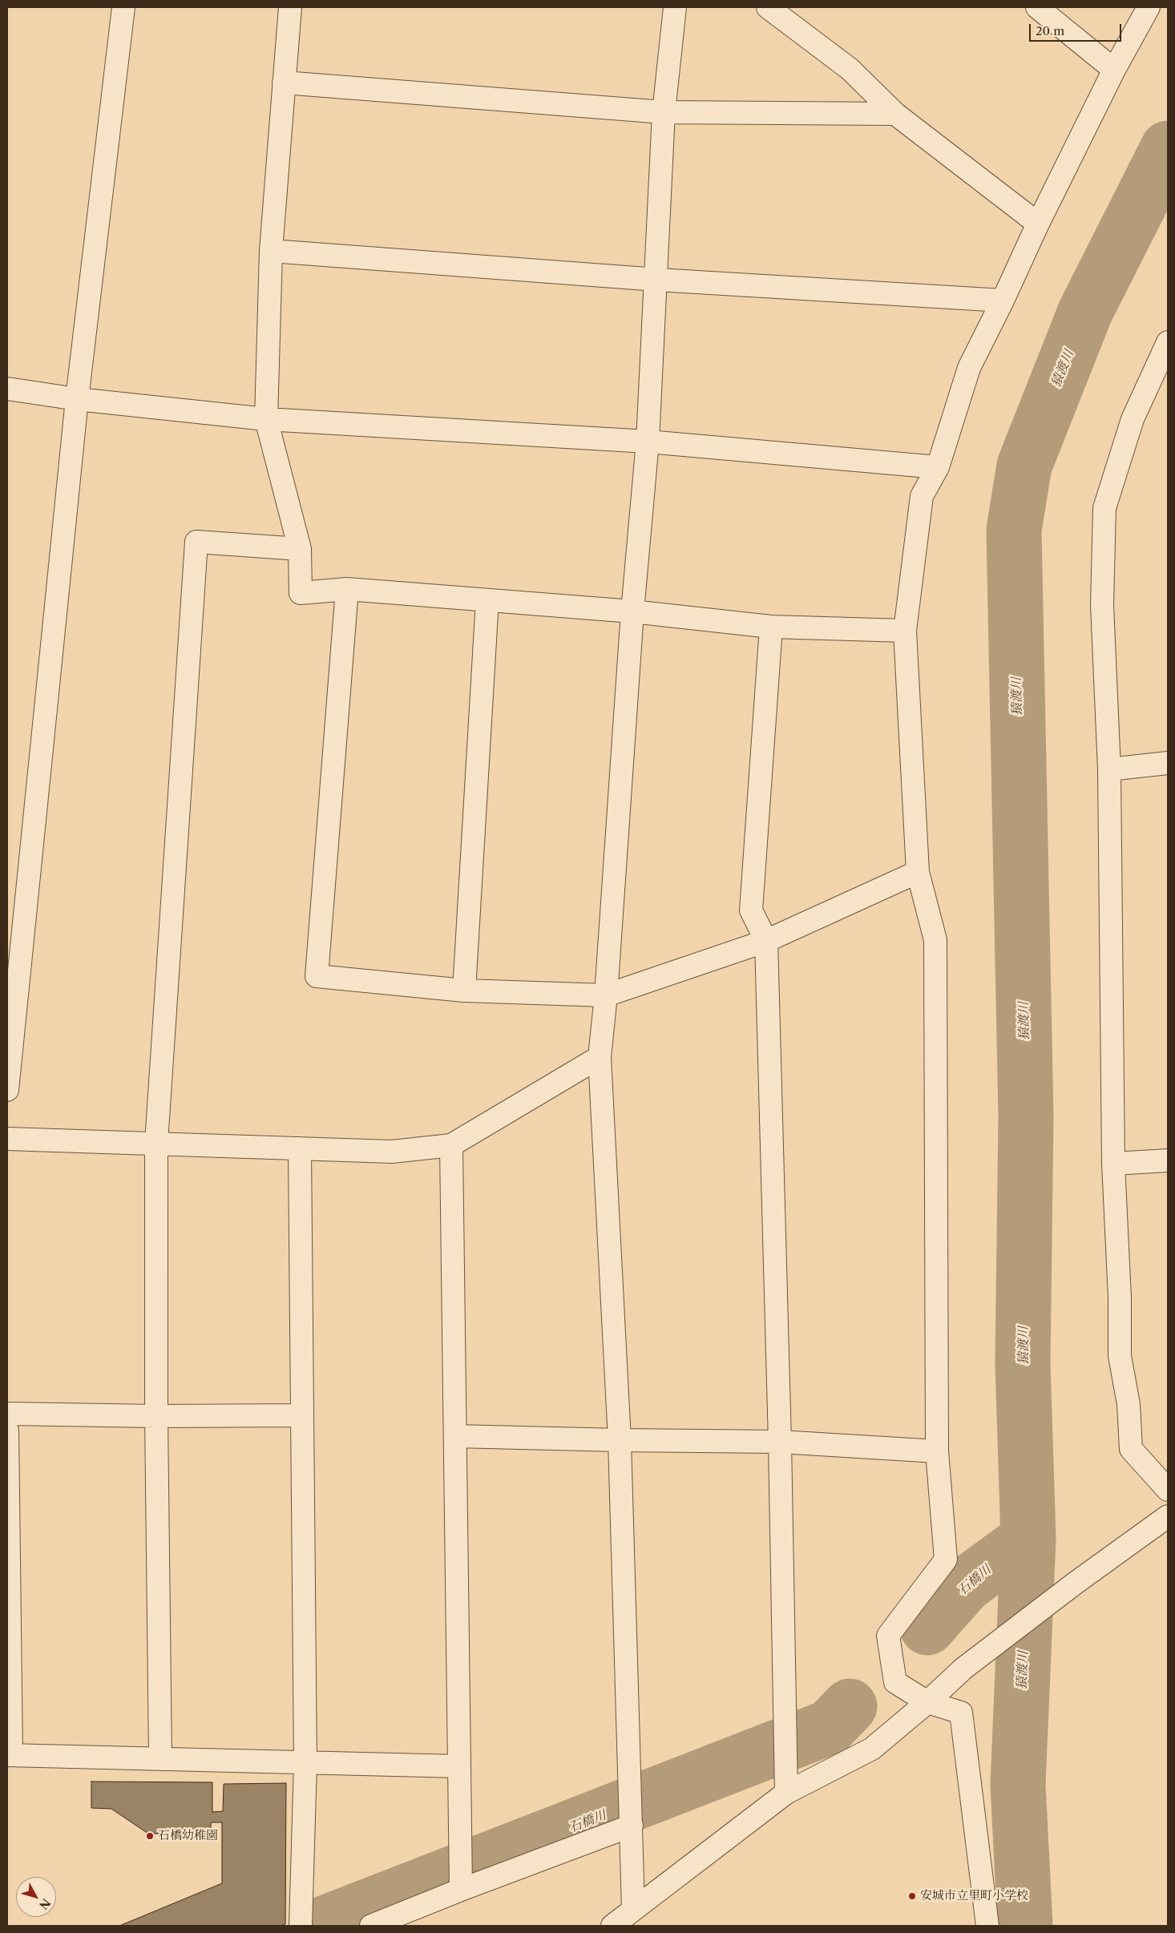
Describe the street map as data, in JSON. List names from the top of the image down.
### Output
{
  "water": ["猿渡川", "石橋川"],
  "places": ["石橋幼稚園", "安城市立里町小学校"],
  "scale_bar": "20 m",
  "north": "bottom right"
}
